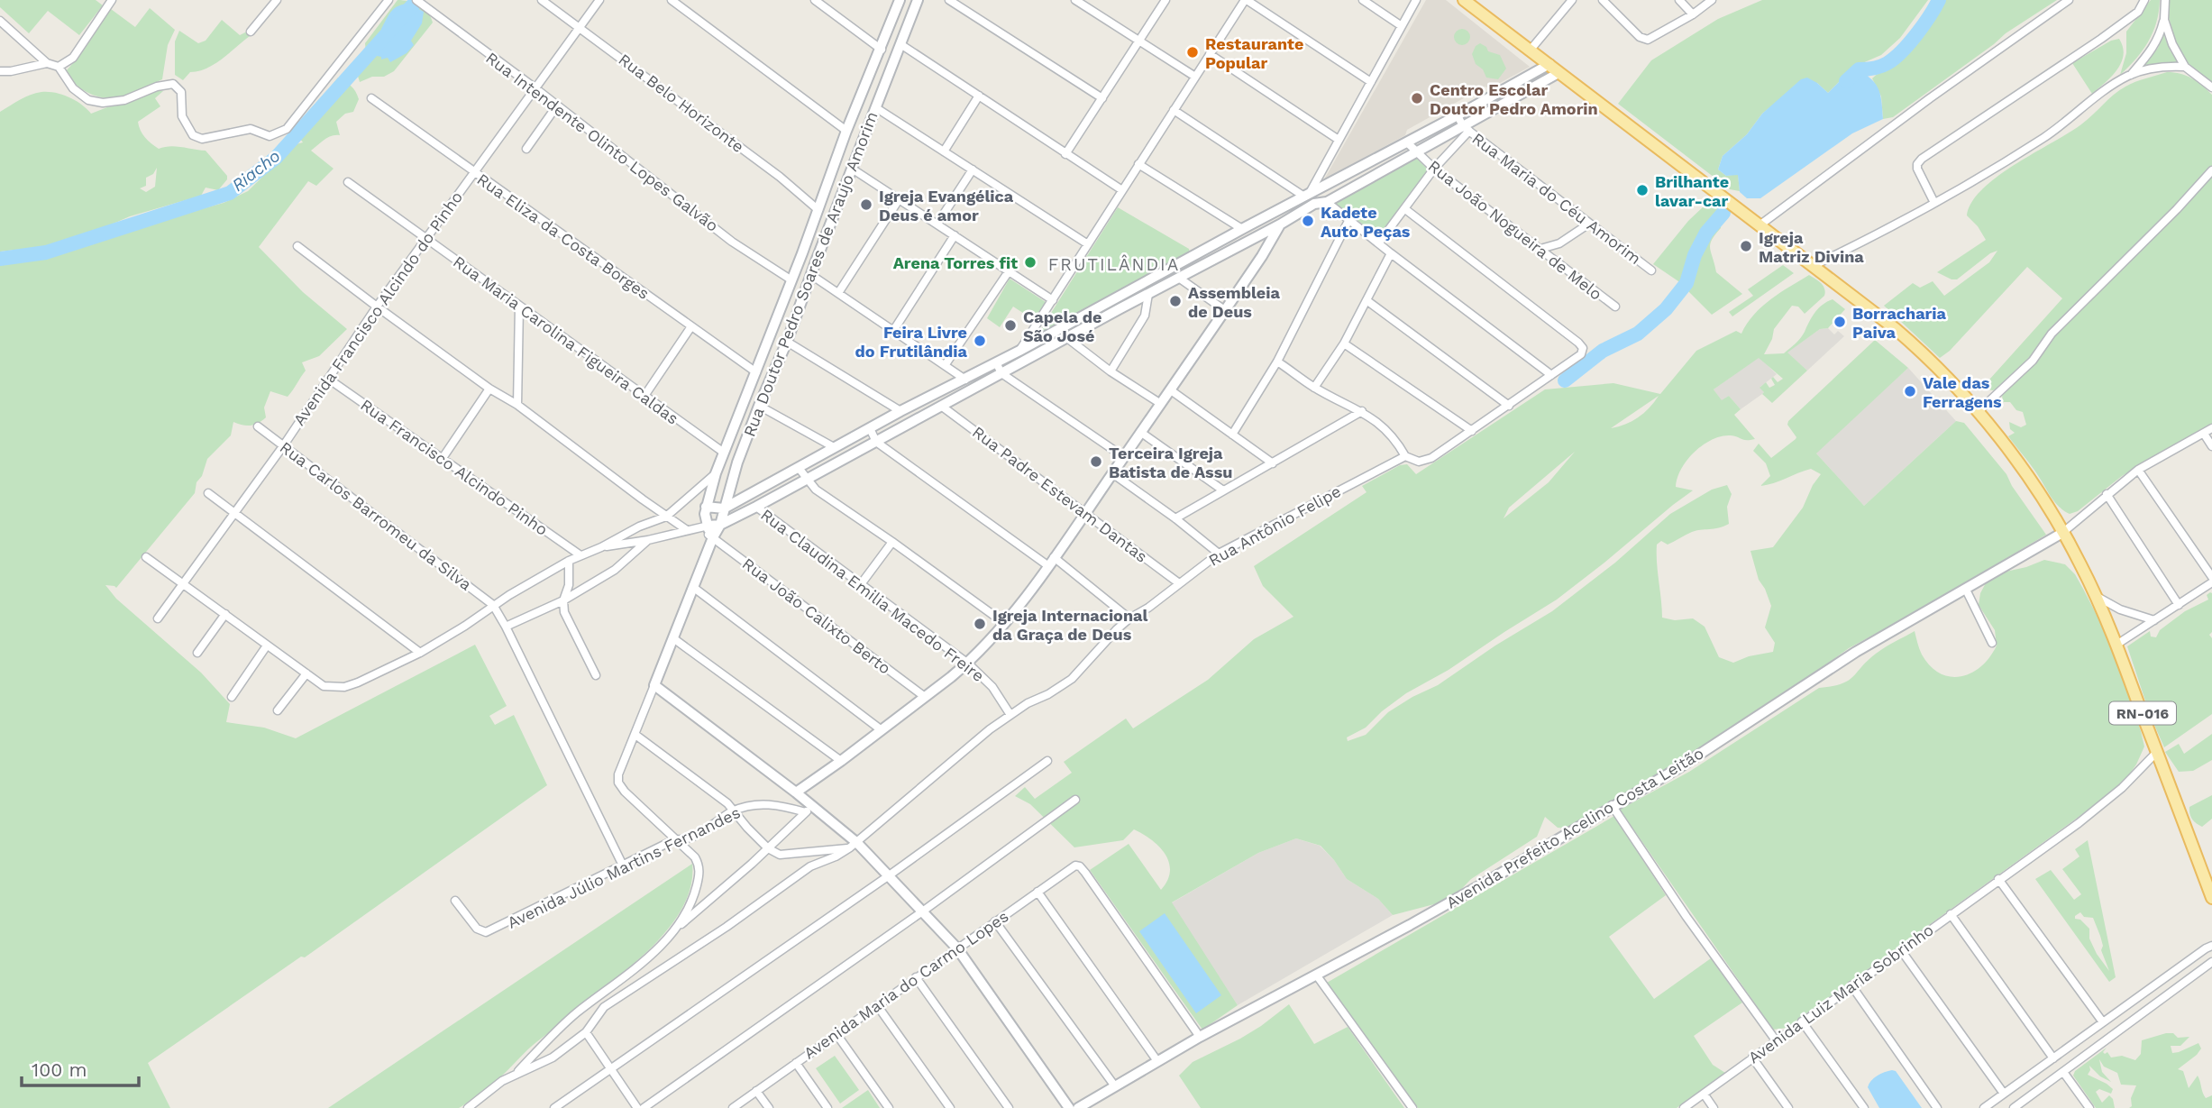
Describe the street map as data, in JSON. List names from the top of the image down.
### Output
{
  "streets": {
    "main road": ["RN-016"],
    "street": [
      "Rua Belo Horizonte",
      "Rua Intendente Olinto Lopes Galvão",
      "Rua Maria do Céu Amorim",
      "Rua João Nogueira de Melo",
      "Rua Eliza da Costa Borges",
      "Rua Doutor Pedro Soares de Araujo Amorim",
      "Avenida Francisco Alcindo do Pinho",
      "Rua Maria Carolina Figueira Caldas",
      "Rua Francisco Alcindo Pinho",
      "Rua Padre Estevam Dantas",
      "Rua Carlos Barromeu da Silva",
      "Rua Antônio Felipe",
      "Rua Claudina Emilia Macedo Freire",
      "Rua João Calixto Berto",
      "Avenida Prefeito Acelino Costa Leitão",
      "Avenida Júlio Martins Fernandes",
      "Avenida Maria do Carmo Lopes",
      "Avenida Luiz Maria Sobrinho"
    ]
  },
  "crossings": [
    ["Rua Belo Horizonte", "Rua Doutor Pedro Soares de Araujo Amorim"],
    ["Rua Belo Horizonte", "Avenida Francisco Alcindo do Pinho"],
    ["Rua Intendente Olinto Lopes Galvão", "Rua Doutor Pedro Soares de Araujo Amorim"],
    ["Rua Intendente Olinto Lopes Galvão", "Avenida Francisco Alcindo do Pinho"],
    ["Rua Eliza da Costa Borges", "Rua Doutor Pedro Soares de Araujo Amorim"],
    ["Rua Eliza da Costa Borges", "Avenida Francisco Alcindo do Pinho"],
    ["Rua Doutor Pedro Soares de Araujo Amorim", "Rua Maria Carolina Figueira Caldas"],
    ["Rua Doutor Pedro Soares de Araujo Amorim", "Rua João Calixto Berto"],
    ["Rua Doutor Pedro Soares de Araujo Amorim", "Avenida Júlio Martins Fernandes"],
    ["Avenida Francisco Alcindo do Pinho", "Rua Maria Carolina Figueira Caldas"],
    ["Avenida Francisco Alcindo do Pinho", "Rua Francisco Alcindo Pinho"],
    ["Avenida Francisco Alcindo do Pinho", "Rua Carlos Barromeu da Silva"],
    ["Rua Padre Estevam Dantas", "Rua Antônio Felipe"],
    ["Rua Antônio Felipe", "Rua Claudina Emilia Macedo Freire"],
    ["RN-016", "Avenida Prefeito Acelino Costa Leitão"],
    ["RN-016", "Avenida Luiz Maria Sobrinho"],
    ["Avenida Prefeito Acelino Costa Leitão", "Avenida Maria do Carmo Lopes"]
  ],
  "districts": ["FRUTILÂNDIA"],
  "water": ["Riacho"],
  "places": [
    "Restaurante Popular",
    "Centro Escolar Doutor Pedro Amorin",
    "Brilhante lavar-car",
    "Igreja Evangélica Deus é amor",
    "Kadete Auto Peças",
    "Igreja Matriz Divina",
    "Arena Torres fit",
    "Assembleia de Deus",
    "Borracharia Paiva",
    "Capela de São José",
    "Feira Livre do Frutilândia",
    "Vale das Ferragens",
    "Terceira Igreja Batista de Assu",
    "Igreja Internacional da Graça de Deus"
  ],
  "scale_bar": "100 m"
}
